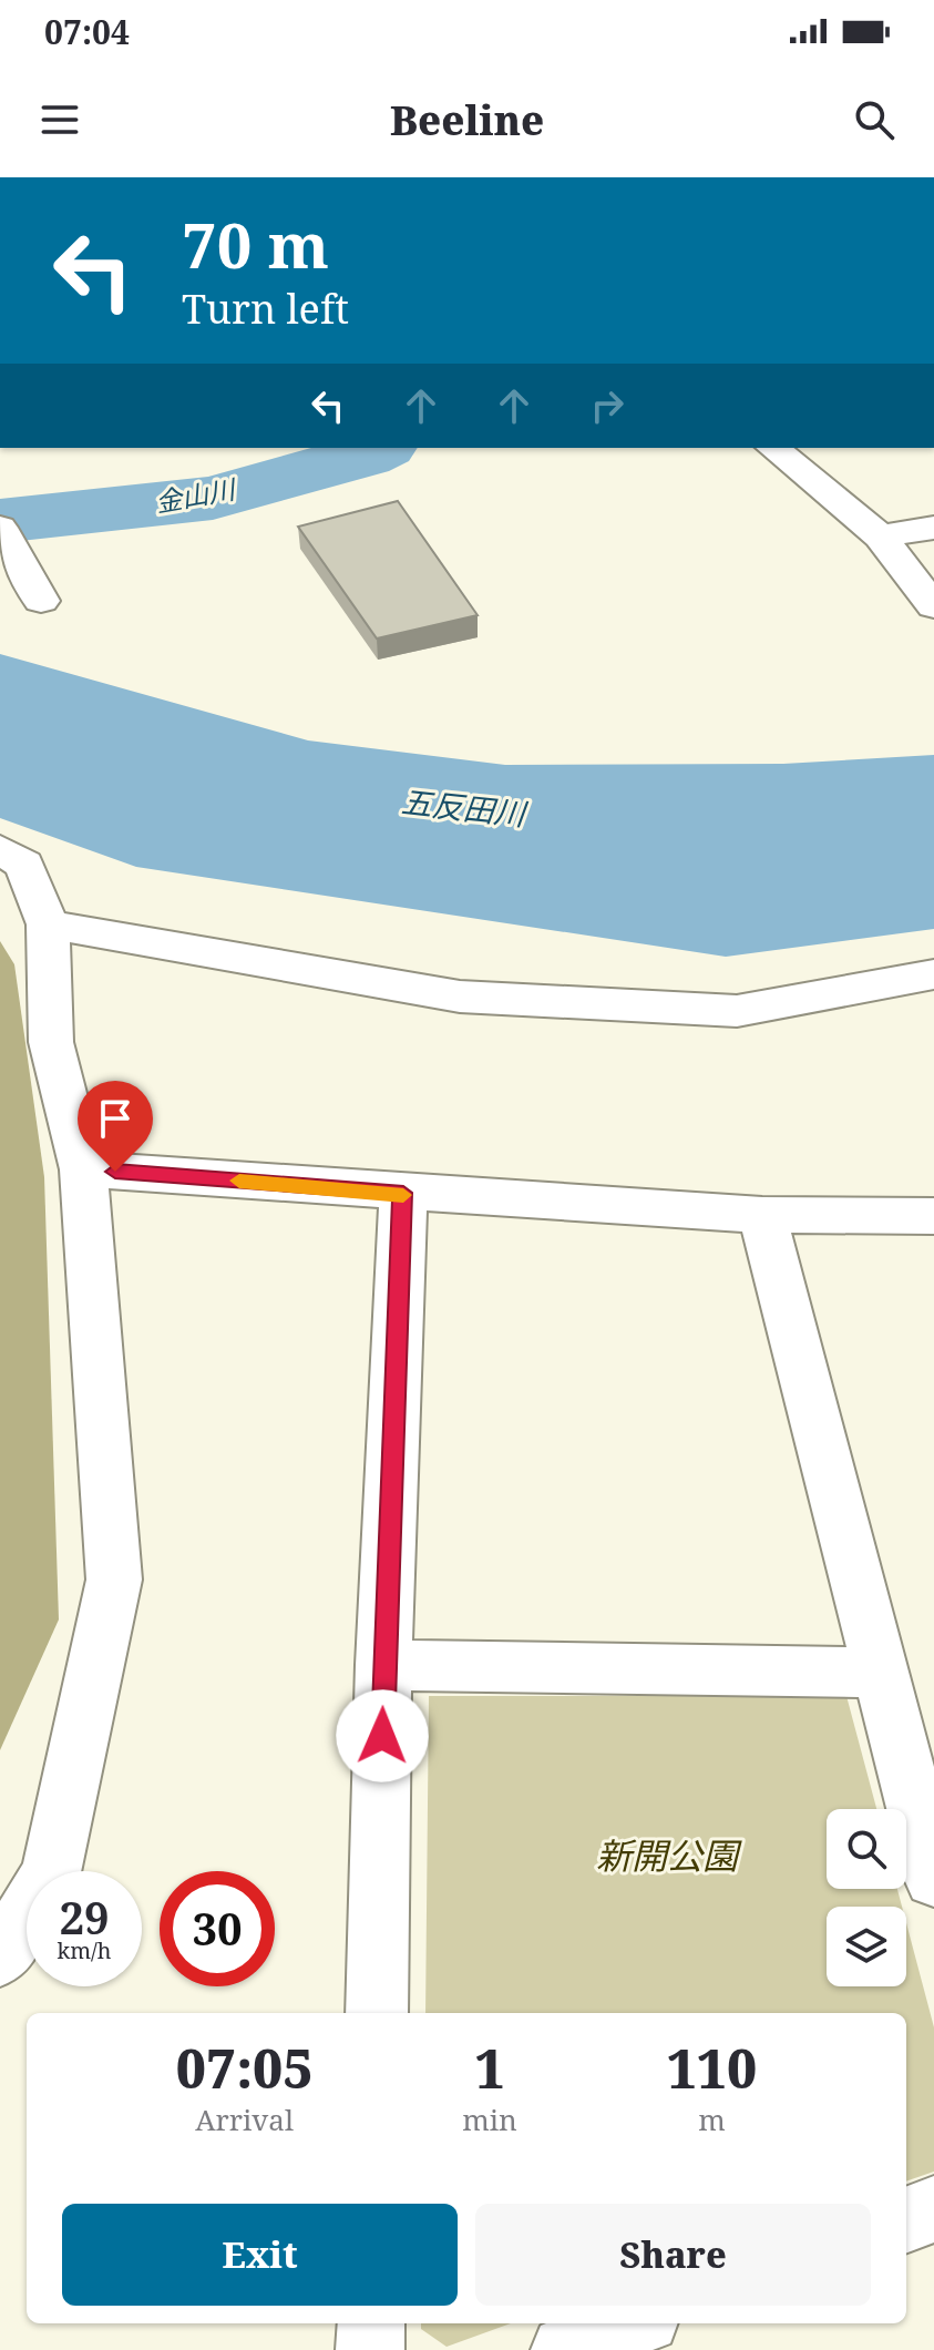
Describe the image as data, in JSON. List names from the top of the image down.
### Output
{
  "water": ["金山川", "五反田川"],
  "parks": ["新開公園"],
  "page": {
    "status": "07:04",
    "header": "Beeline",
    "turn": ["70 m", "Turn left"],
    "speed": "29 km/h",
    "limit": "30",
    "eta": [
      "07:05",
      "Arrival",
      "1",
      "min",
      "110",
      "m"
    ],
    "buttons": ["Exit", "Share"]
  }
}
